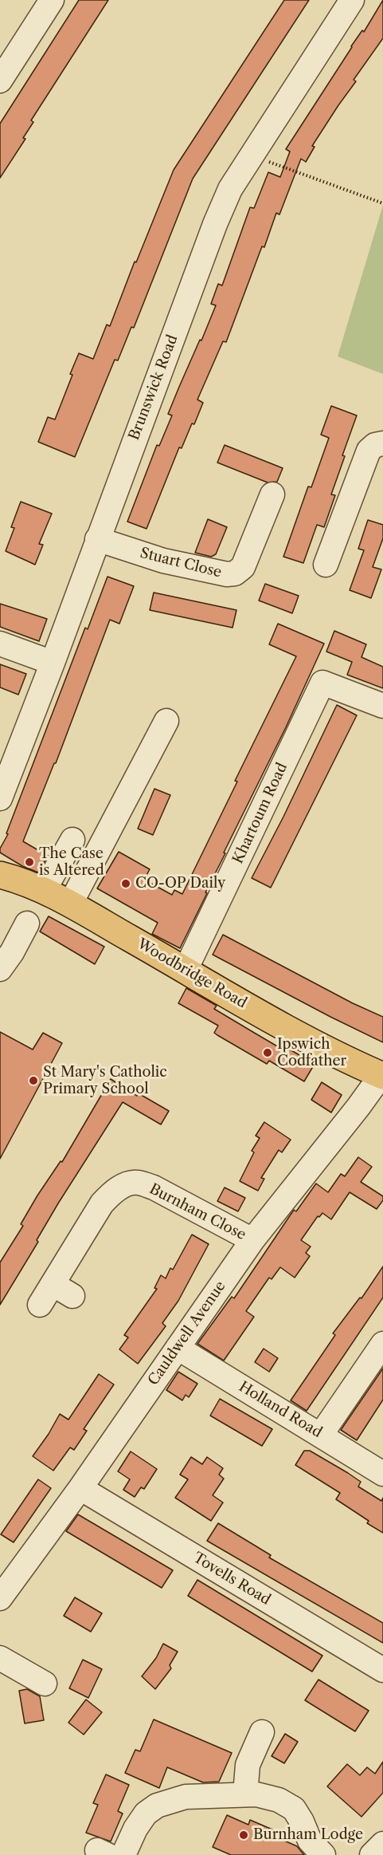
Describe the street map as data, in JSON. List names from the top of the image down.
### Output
{
  "streets": {
    "main road": ["Woodbridge Road"],
    "street": [
      "Brunswick Road",
      "Stuart Close",
      "Khartoum Road",
      "Burnham Close",
      "Cauldwell Avenue",
      "Holland Road",
      "Tovells Road"
    ]
  },
  "crossings": [
    ["Brunswick Road", "Stuart Close"],
    ["Khartoum Road", "Woodbridge Road"],
    ["Woodbridge Road", "Cauldwell Avenue"],
    ["Burnham Close", "Cauldwell Avenue"],
    ["Cauldwell Avenue", "Holland Road"],
    ["Cauldwell Avenue", "Tovells Road"]
  ],
  "places": [
    "The Case is Altered",
    "CO-OP Daily",
    "Ipswich Codfather",
    "St Mary's Catholic Primary School",
    "Burnham Lodge"
  ]
}
